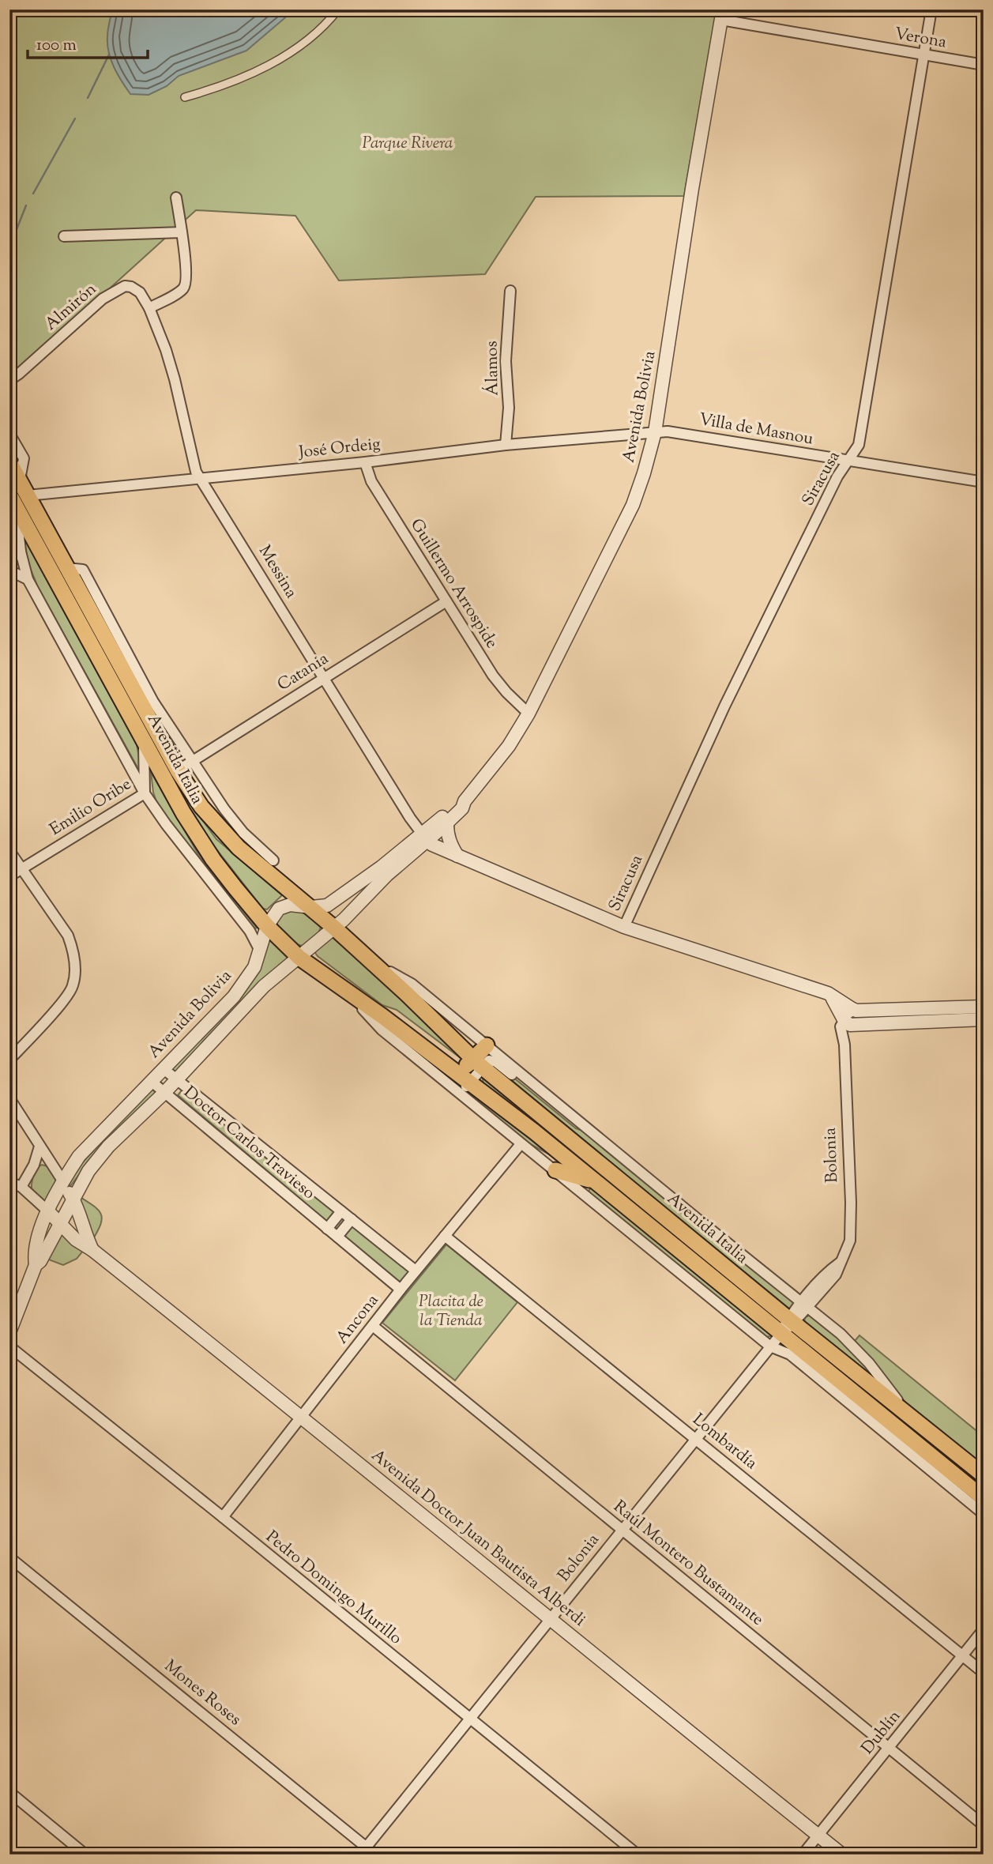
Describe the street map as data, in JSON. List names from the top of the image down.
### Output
{
  "streets": {
    "main road": ["Avenida Italia"],
    "street": [
      "Verona",
      "Almirón",
      "Álamos",
      "Avenida Bolivia",
      "Villa de Masnou",
      "José Ordeig",
      "Siracusa",
      "Messina",
      "Guillermo Arrospide",
      "Catania",
      "Emilio Oribe",
      "Doctor Carlos Travieso",
      "Bolonia",
      "Ancona",
      "Lombardía",
      "Avenida Doctor Juan Bautista Alberdi",
      "Raúl Montero Bustamante",
      "Pedro Domingo Murillo",
      "Mones Roses",
      "Dublín"
    ]
  },
  "crossings": [
    ["Verona", "Avenida Bolivia"],
    ["Verona", "Siracusa"],
    ["Almirón", "Messina"],
    ["Álamos", "José Ordeig"],
    ["Avenida Bolivia", "Villa de Masnou"],
    ["Avenida Bolivia", "José Ordeig"],
    ["Avenida Bolivia", "Messina"],
    ["Avenida Bolivia", "Guillermo Arrospide"],
    ["Avenida Bolivia", "Avenida Italia"],
    ["Avenida Bolivia", "Doctor Carlos Travieso"],
    ["Avenida Bolivia", "Avenida Doctor Juan Bautista Alberdi"],
    ["Villa de Masnou", "José Ordeig"],
    ["Villa de Masnou", "Siracusa"],
    ["José Ordeig", "Messina"],
    ["José Ordeig", "Guillermo Arrospide"],
    ["José Ordeig", "Avenida Italia"],
    ["Messina", "Catania"],
    ["Guillermo Arrospide", "Catania"],
    ["Catania", "Avenida Italia"],
    ["Avenida Italia", "Emilio Oribe"],
    ["Avenida Italia", "Bolonia"],
    ["Avenida Italia", "Ancona"],
    ["Doctor Carlos Travieso", "Ancona"],
    ["Bolonia", "Lombardía"],
    ["Bolonia", "Avenida Doctor Juan Bautista Alberdi"],
    ["Bolonia", "Raúl Montero Bustamante"],
    ["Bolonia", "Pedro Domingo Murillo"],
    ["Bolonia", "Mones Roses"],
    ["Ancona", "Lombardía"],
    ["Ancona", "Avenida Doctor Juan Bautista Alberdi"],
    ["Ancona", "Raúl Montero Bustamante"],
    ["Ancona", "Pedro Domingo Murillo"],
    ["Lombardía", "Dublín"],
    ["Avenida Doctor Juan Bautista Alberdi", "Dublín"],
    ["Raúl Montero Bustamante", "Dublín"]
  ],
  "parks": ["Parque Rivera", "Placita de la Tienda"],
  "scale_bar": "100 m"
}
